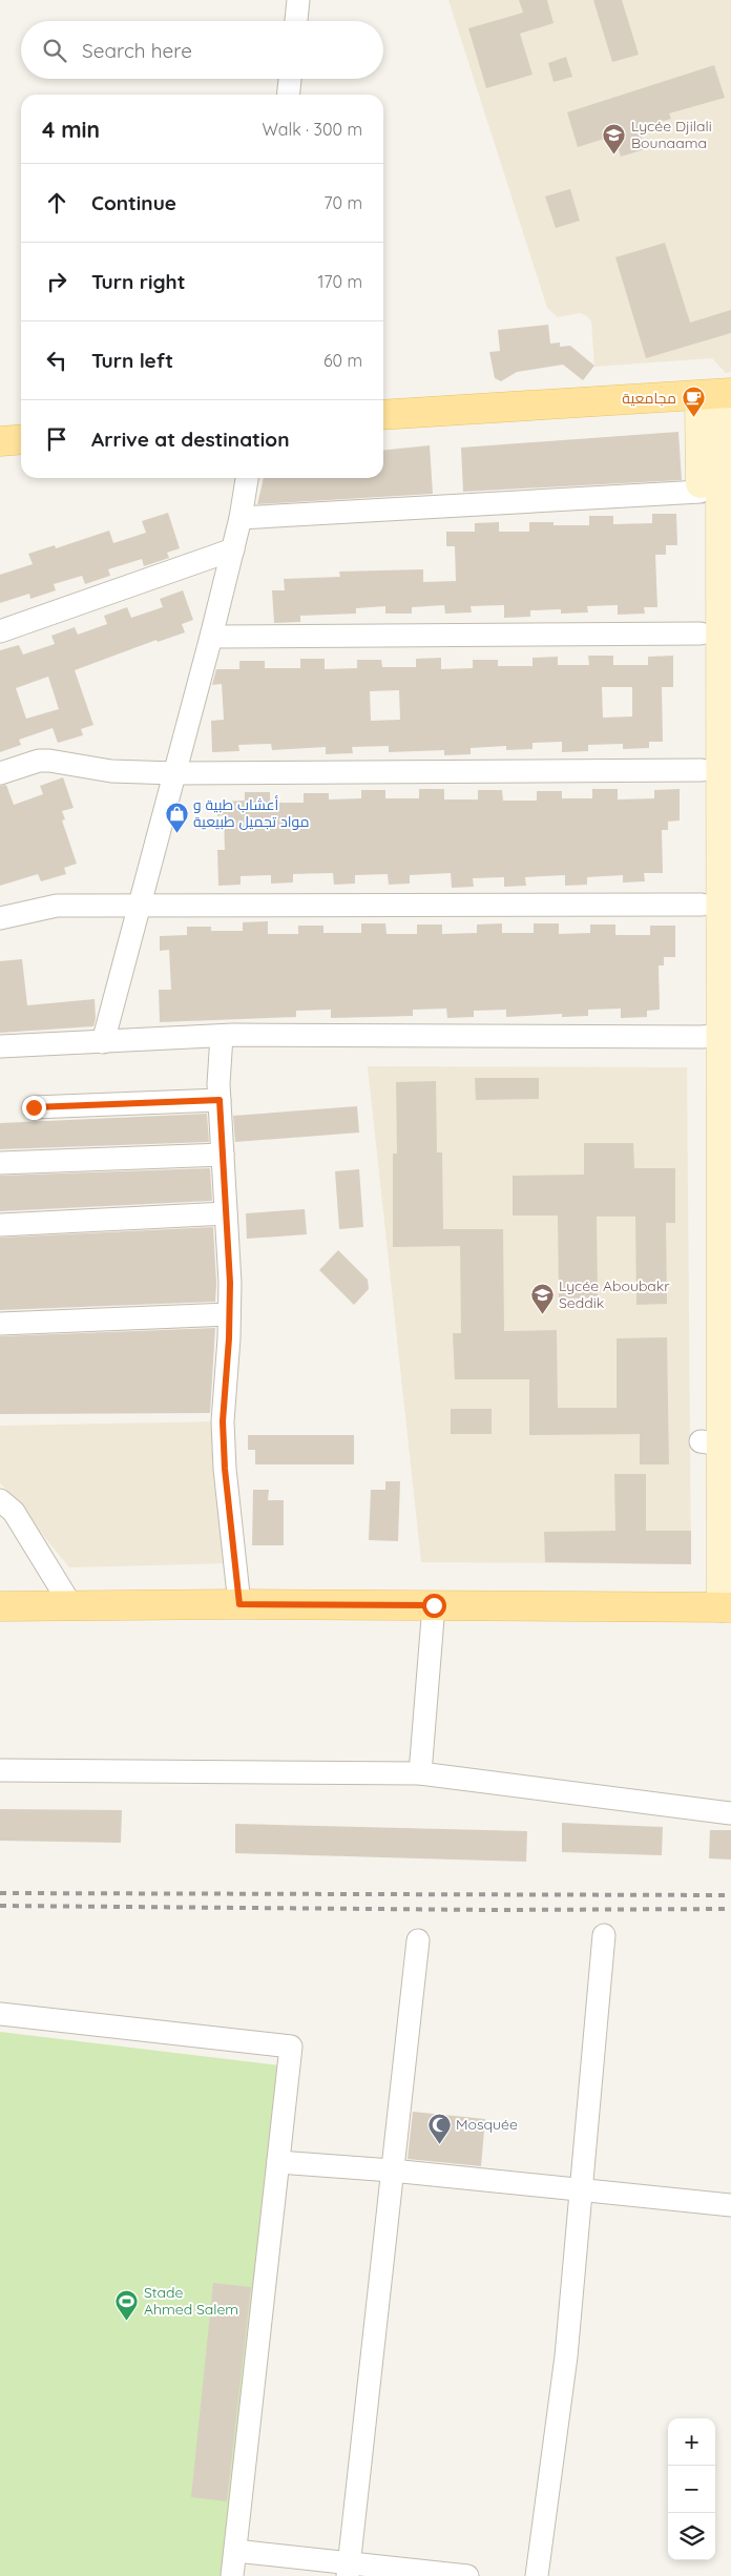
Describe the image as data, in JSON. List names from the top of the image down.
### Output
{
  "places": {
    "school or university": ["Lycée Djilali Bounaama", "Lycée Aboubakr Seddik"],
    "cafe": ["مجامعية"],
    "shop": ["أعشاب طبية و مواد تجميل طبيعية"],
    "mosque": ["Mosquée"],
    "sports": ["Stade Ahmed Salem"]
  },
  "page": {
    "search": "Search here",
    "heading": ["4 min", "Walk · 300 m"],
    "list": [
      ["Continue", "70 m"],
      ["Turn right", "170 m"],
      ["Turn left", "60 m"],
      "Arrive at destination"
    ],
    "map_buttons": ["+", "−"]
  }
}
